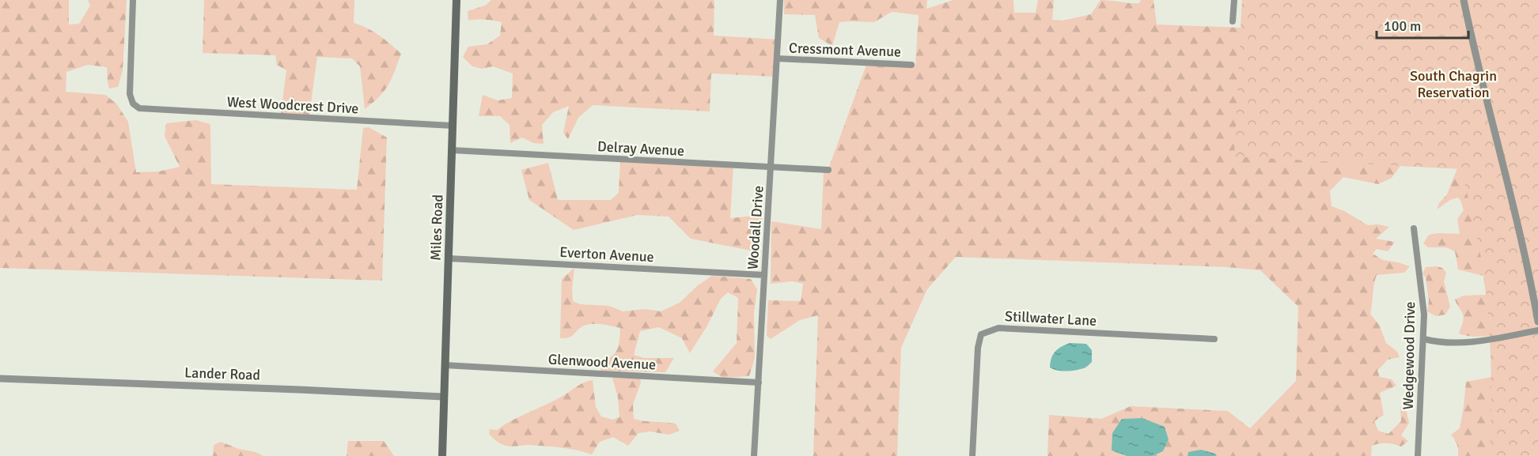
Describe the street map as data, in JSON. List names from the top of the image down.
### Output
{
  "streets": {
    "main road": ["Miles Road"],
    "street": [
      "Cressmont Avenue",
      "West Woodcrest Drive",
      "Delray Avenue",
      "Woodall Drive",
      "Everton Avenue",
      "Stillwater Lane",
      "Wedgewood Drive",
      "Glenwood Avenue",
      "Lander Road"
    ]
  },
  "crossings": [
    ["Cressmont Avenue", "Woodall Drive"],
    ["West Woodcrest Drive", "Miles Road"],
    ["Delray Avenue", "Miles Road"],
    ["Delray Avenue", "Woodall Drive"],
    ["Miles Road", "Everton Avenue"],
    ["Miles Road", "Glenwood Avenue"],
    ["Miles Road", "Lander Road"],
    ["Woodall Drive", "Everton Avenue"],
    ["Woodall Drive", "Glenwood Avenue"]
  ],
  "parks": ["South Chagrin Reservation"],
  "scale_bar": "100 m"
}
